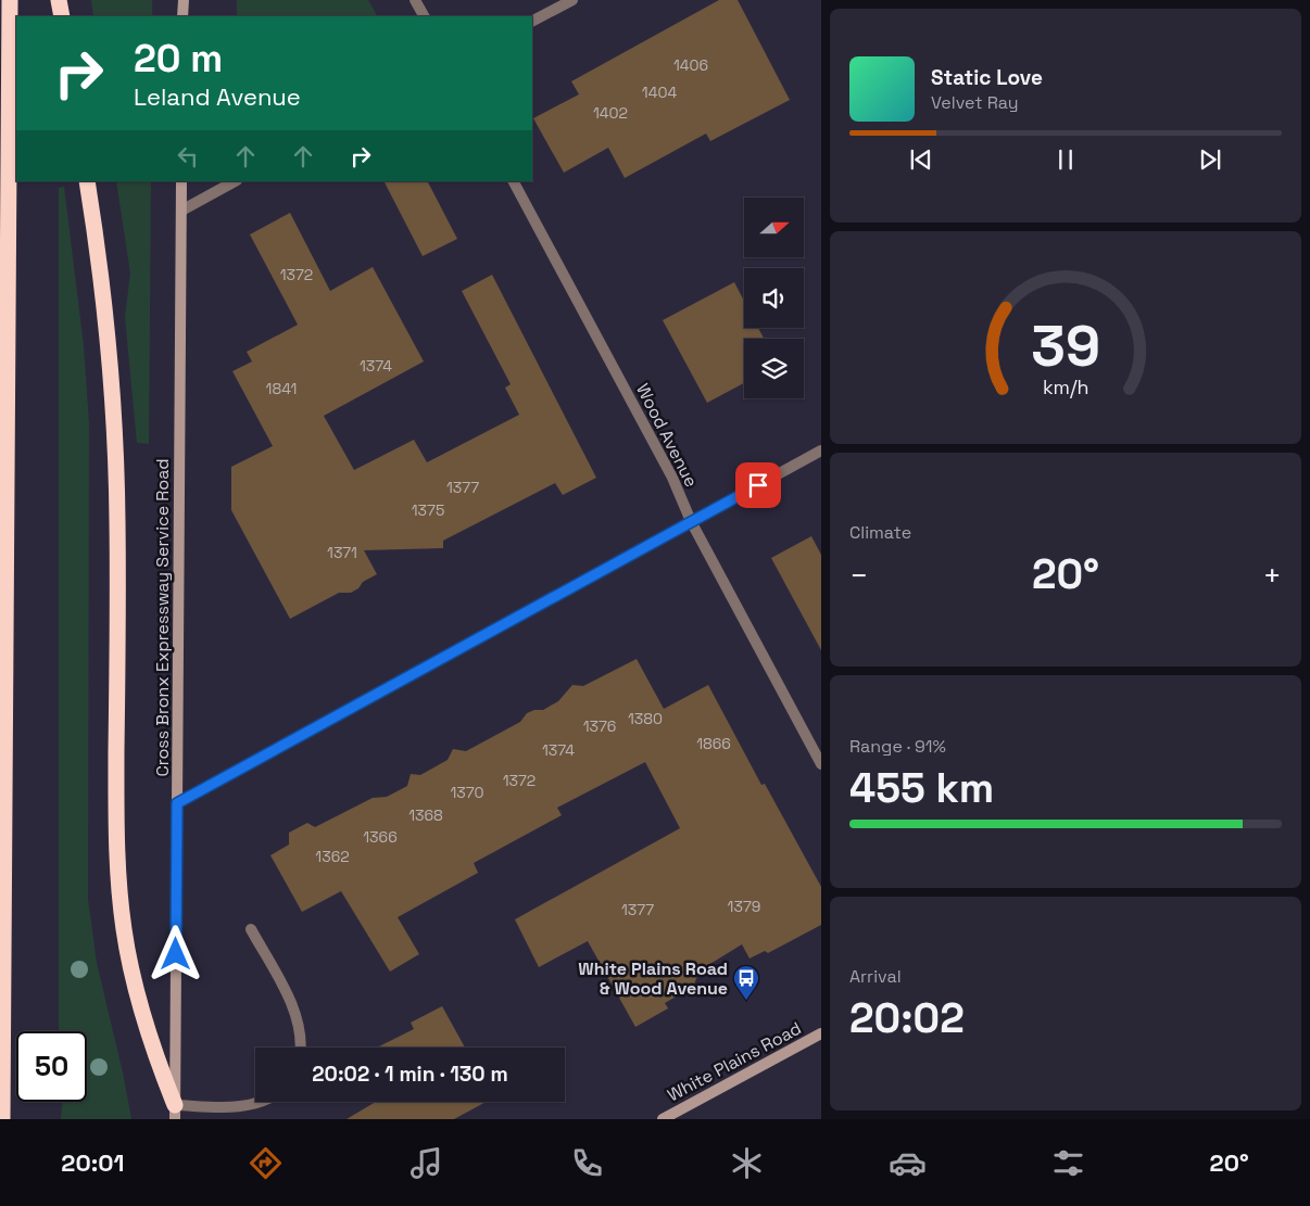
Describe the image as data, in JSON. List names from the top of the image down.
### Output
{
  "streets": {
    "main road": ["Cross Bronx Expressway Service Road", "White Plains Road"],
    "street": ["Wood Avenue"]
  },
  "places": {
    "bus stop": ["White Plains Road & Wood Avenue"]
  },
  "house_numbers": [
    "1406",
    "1404",
    "1402",
    "1372",
    "1374",
    "1841",
    "1377",
    "1375",
    "1371",
    "1380",
    "1376",
    "1866",
    "1374",
    "1372",
    "1370",
    "1368",
    "1366",
    "1362",
    "1379",
    "1377"
  ],
  "north": "right",
  "page": {
    "turn": ["20 m", "Leland Avenue"],
    "song": ["Static Love", "Velvet Ray"],
    "tile": [
      "Climate",
      ["Range · 91%", "455 km"],
      ["Arrival", "20:02"]
    ],
    "heat": ["−", "20°", "+"],
    "limit": "50",
    "trip": "20:02 · 1 min · 130 m",
    "tabs": ["20:01", "20°"],
    "gauge": ["39", "km/h"]
  }
}
